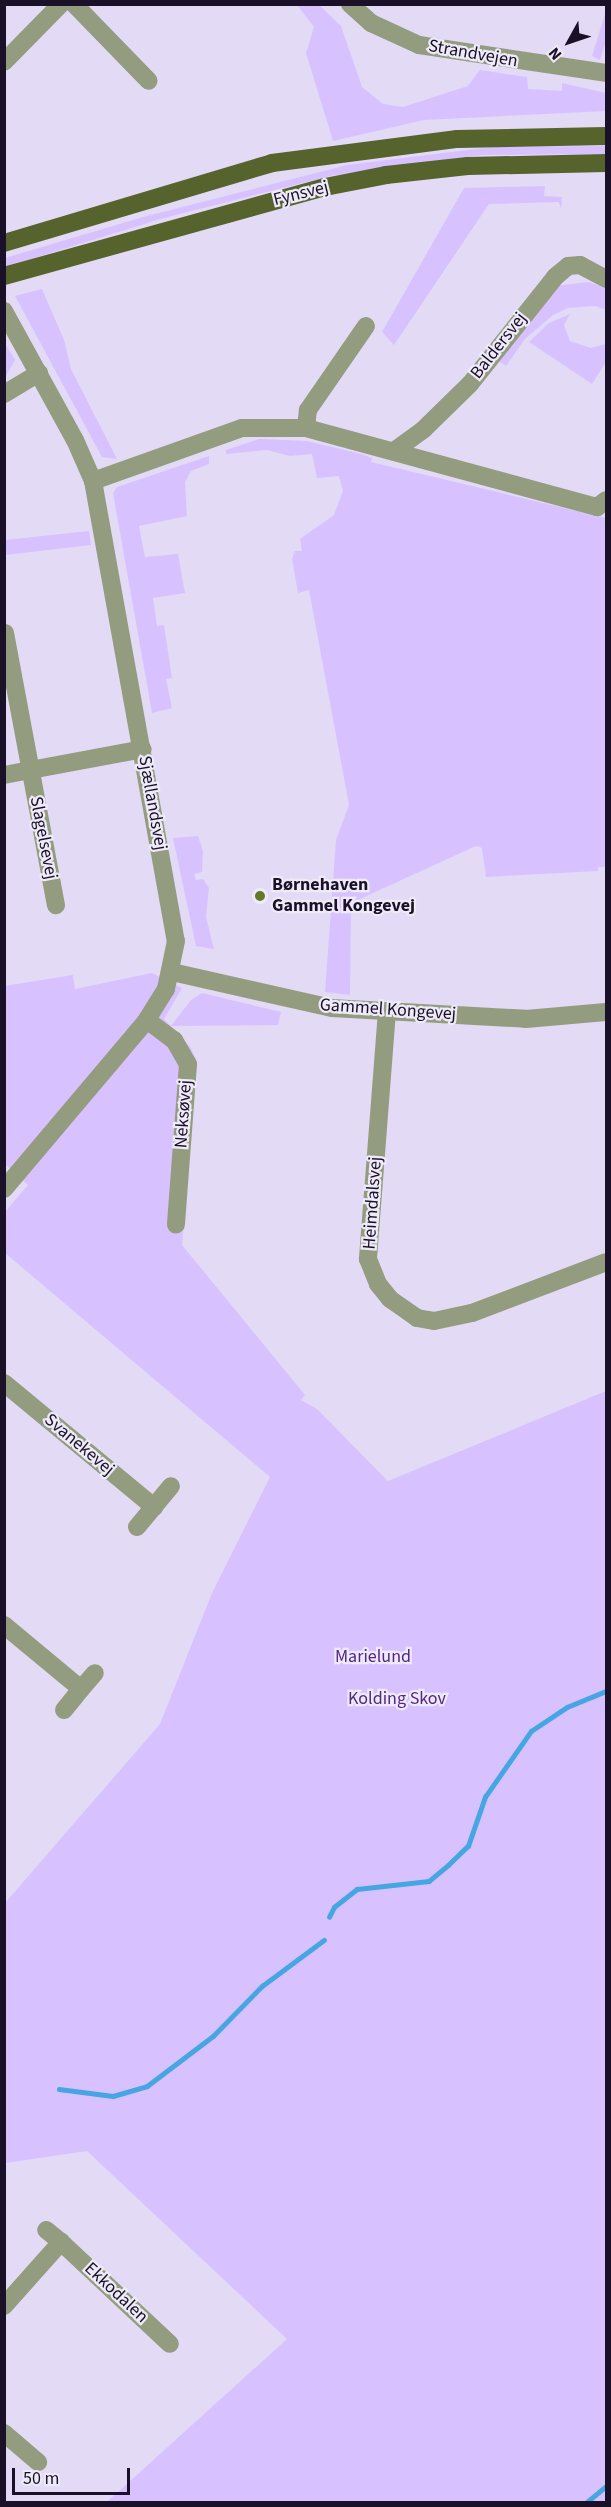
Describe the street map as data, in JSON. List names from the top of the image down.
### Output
{
  "streets": {
    "main road": ["Fynsvej"],
    "street": [
      "Strandvejen",
      "Baldersvej",
      "Sjællandsvej",
      "Slagelsevej",
      "Gammel Kongevej",
      "Neksøvej",
      "Heimdalsvej",
      "Svanekevej",
      "Ekkodalen"
    ]
  },
  "crossings": [
    ["Sjællandsvej", "Slagelsevej"],
    ["Sjællandsvej", "Gammel Kongevej"],
    ["Sjællandsvej", "Neksøvej"],
    ["Gammel Kongevej", "Heimdalsvej"]
  ],
  "parks": ["Marielund", "Kolding Skov"],
  "places": ["Børnehaven Gammel Kongevej"],
  "scale_bar": "50 m",
  "north": "bottom left"
}
